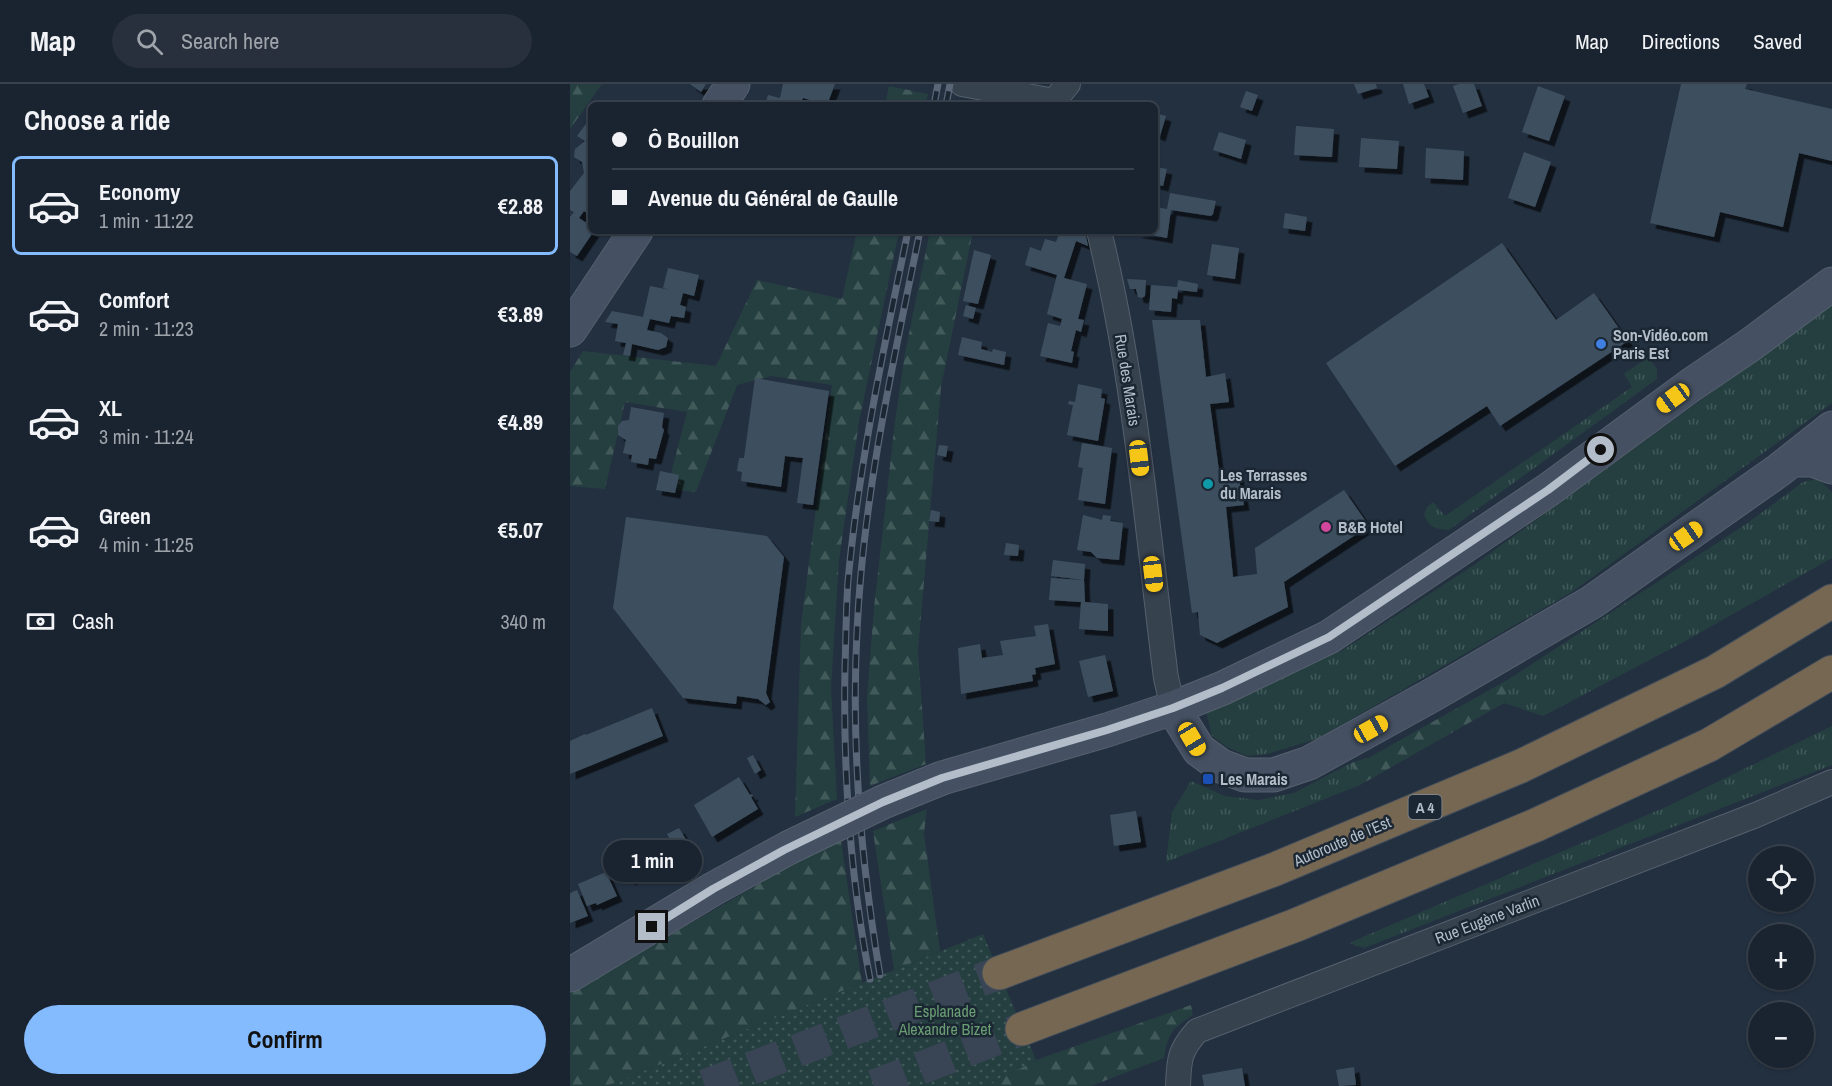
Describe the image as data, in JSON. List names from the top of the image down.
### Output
{
  "streets": {
    "highway": ["A 4", "Autoroute de l’Est"],
    "street": ["Rue des Marais", "Rue Eugène Varlin"]
  },
  "parks": ["Esplanade Alexandre Bizet"],
  "places": {
    "other": ["Son-Vidéo.com Paris Est", "Les Terrasses du Marais", "B&B Hotel"],
    "transit": ["Les Marais"]
  },
  "page": {
    "header": "Map",
    "search": "Search here",
    "nav": ["Map", "Directions", "Saved"],
    "heading": "Choose a ride",
    "banner": ["Ô Bouillon", "Avenue du Général de Gaulle"],
    "list": [
      {
        "name": "Economy",
        "note": "1 min · 11:22",
        "value": "€2.88"
      },
      {
        "name": "Comfort",
        "note": "2 min · 11:23",
        "value": "€3.89"
      },
      {
        "name": "XL",
        "note": "3 min · 11:24",
        "value": "€4.89"
      },
      {
        "name": "Green",
        "note": "4 min · 11:25",
        "value": "€5.07"
      }
    ],
    "pay": ["Cash", "340 m"],
    "bubble": "1 min",
    "map_buttons": ["+", "−"],
    "buttons": "Confirm"
  }
}
